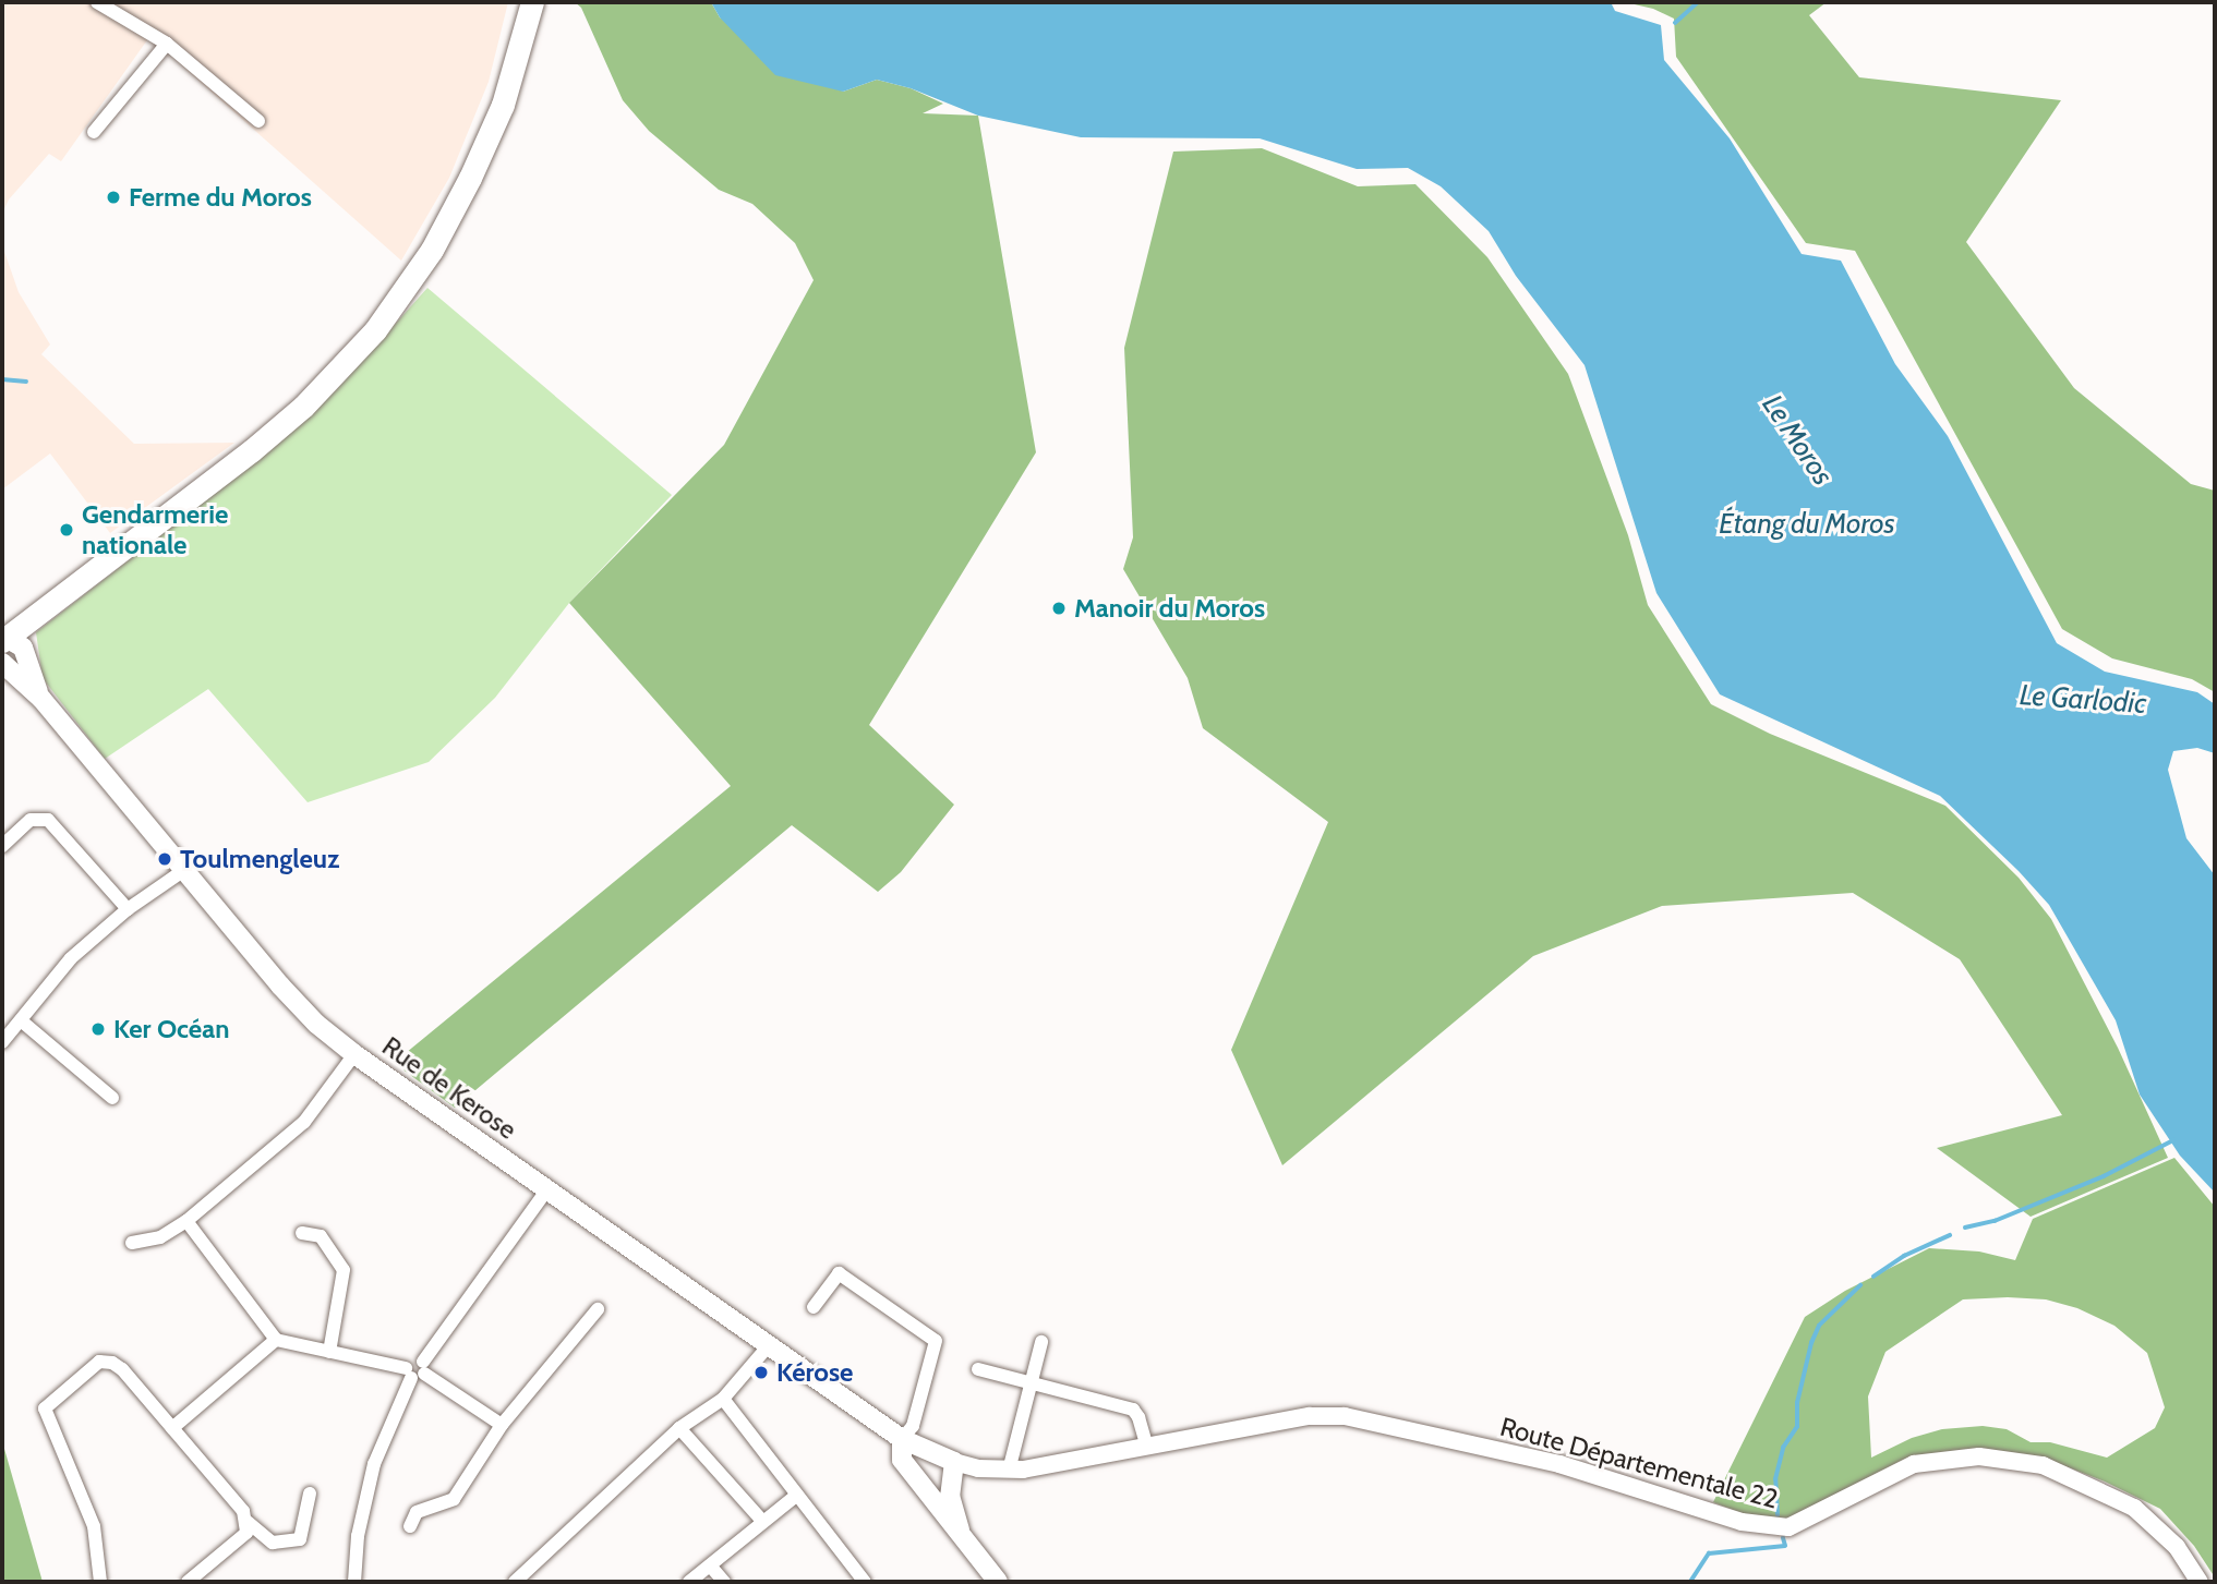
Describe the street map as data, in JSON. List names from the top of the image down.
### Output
{
  "streets": {
    "main road": ["Rue de Kerose"],
    "street": ["Route Départementale 22"]
  },
  "crossings": [
    ["Rue de Kerose", "Route Départementale 22"]
  ],
  "water": ["Le Moros", "Étang du Moros", "Le Garlodic"],
  "places": [
    "Ferme du Moros",
    "Gendarmerie nationale",
    "Manoir du Moros",
    "Toulmengleuz",
    "Ker Océan",
    "Kérose"
  ]
}
